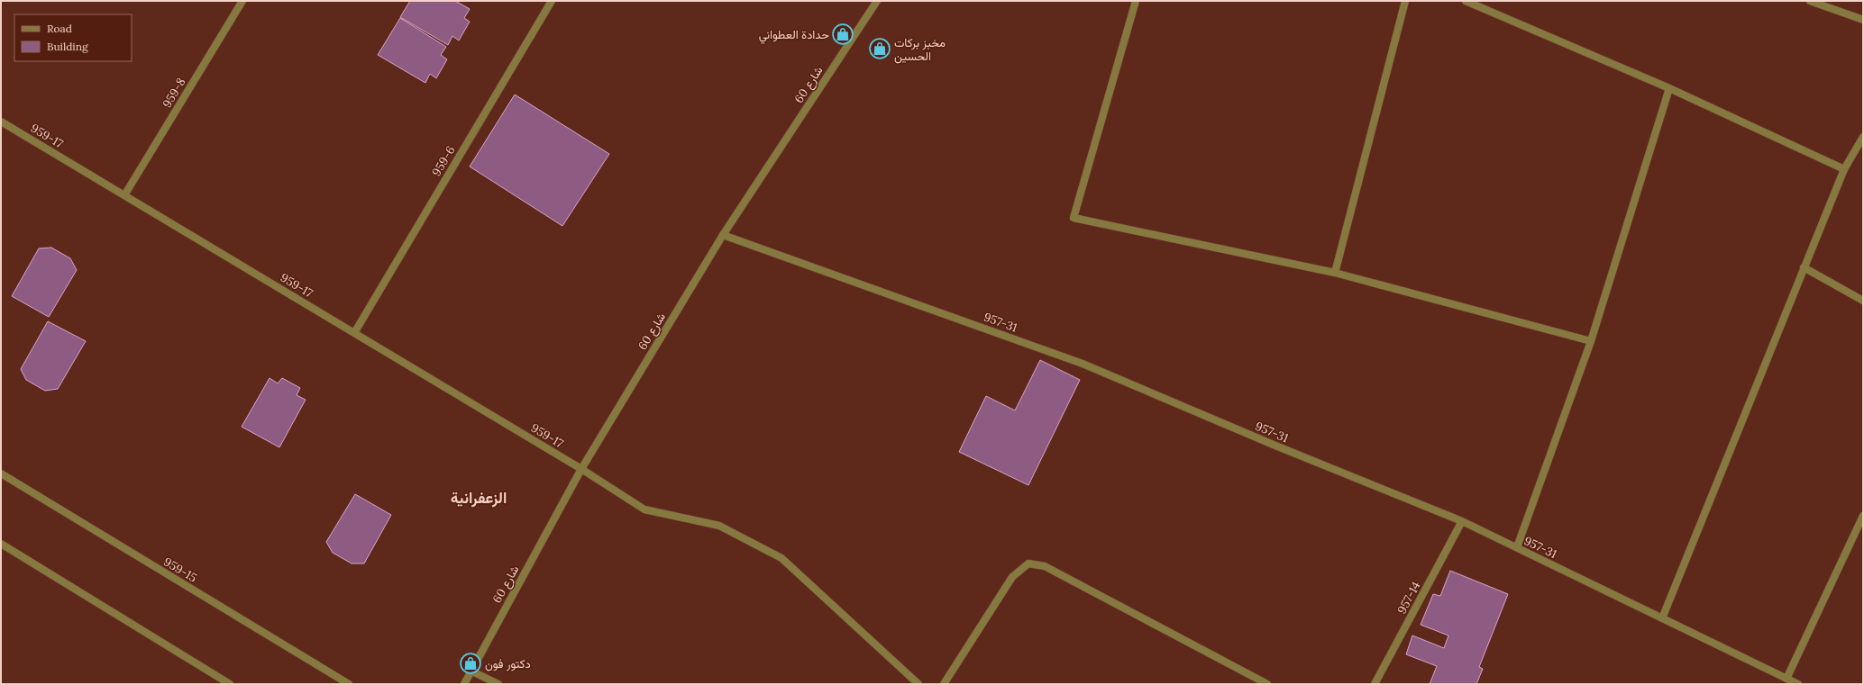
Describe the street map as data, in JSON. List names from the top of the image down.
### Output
{
  "streets": {
    "street": [
      "شارع 60",
      "959-8",
      "959-17",
      "959-6",
      "957-31",
      "959-15",
      "957-14"
    ]
  },
  "crossings": [
    ["شارع 60", "959-17"],
    ["شارع 60", "957-31"],
    ["959-8", "959-17"],
    ["959-17", "959-6"],
    ["957-31", "957-14"]
  ],
  "districts": ["الزعفرانية"],
  "places": {
    "shop": ["حدادة العطواني", "مخبز بركات الحسين", "دكتور فون"]
  },
  "legend": ["Road", "Building"]
}
